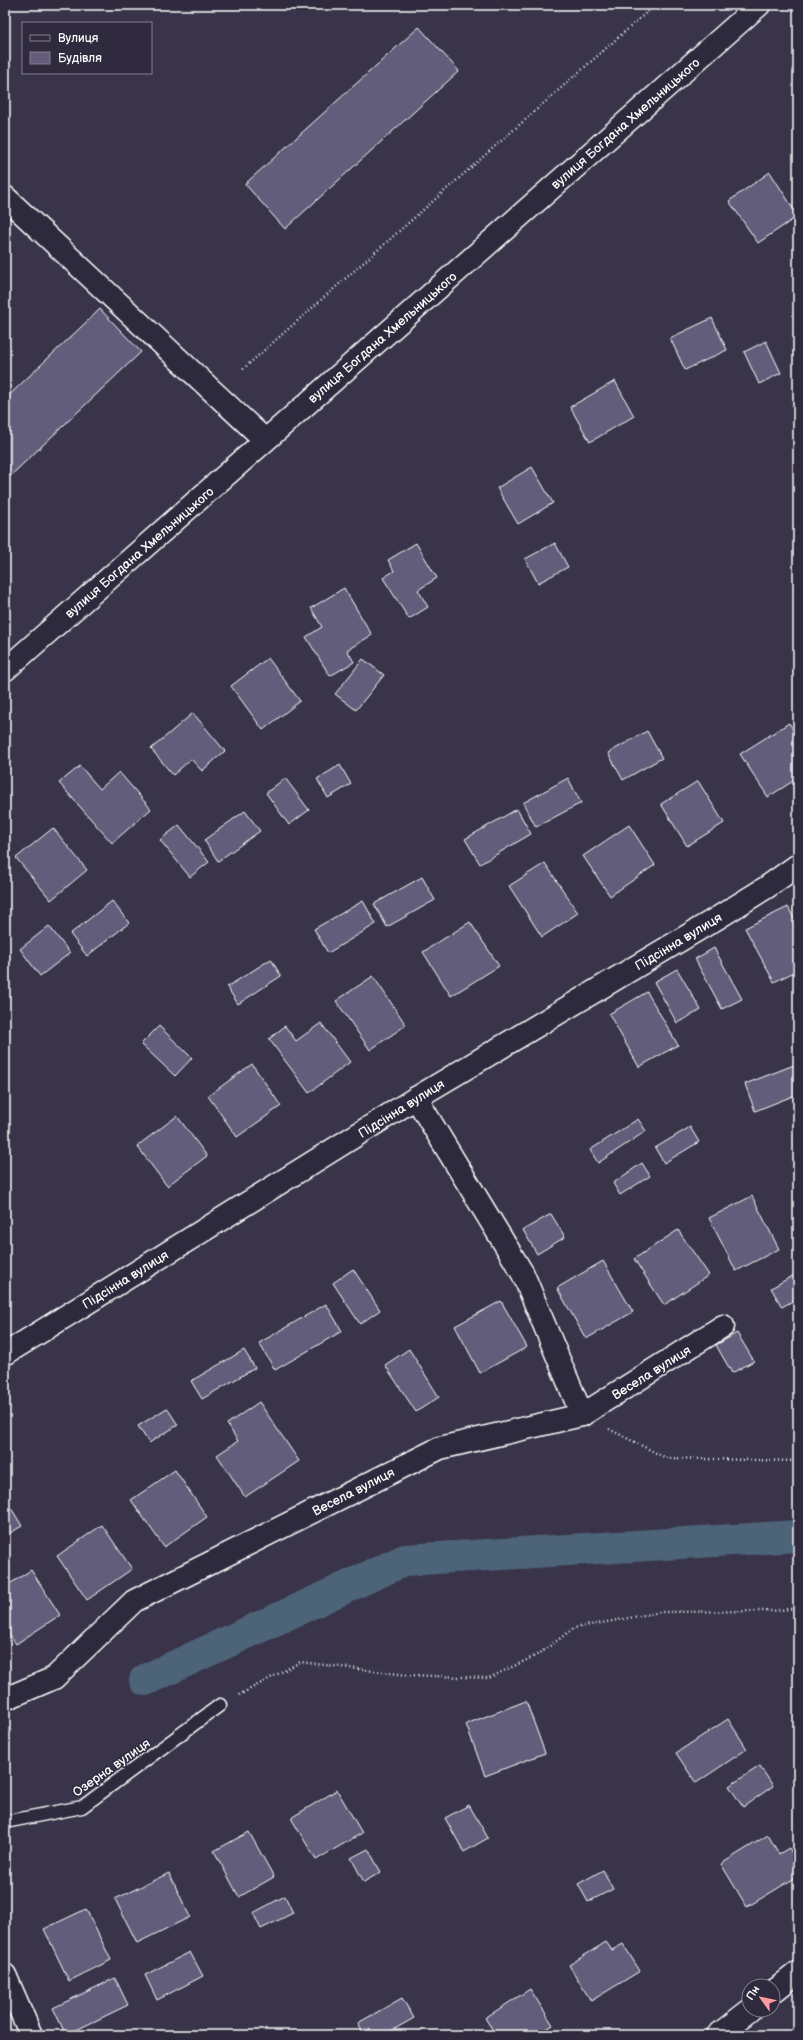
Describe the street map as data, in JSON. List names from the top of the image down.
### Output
{
  "streets": {
    "street": ["вулиця Богдана Хмельницького", "Підсінна вулиця", "Весела вулиця"],
    "lane": ["Озерна вулиця"]
  },
  "legend": ["Вулиця", "Будівля"],
  "north": "top left"
}
